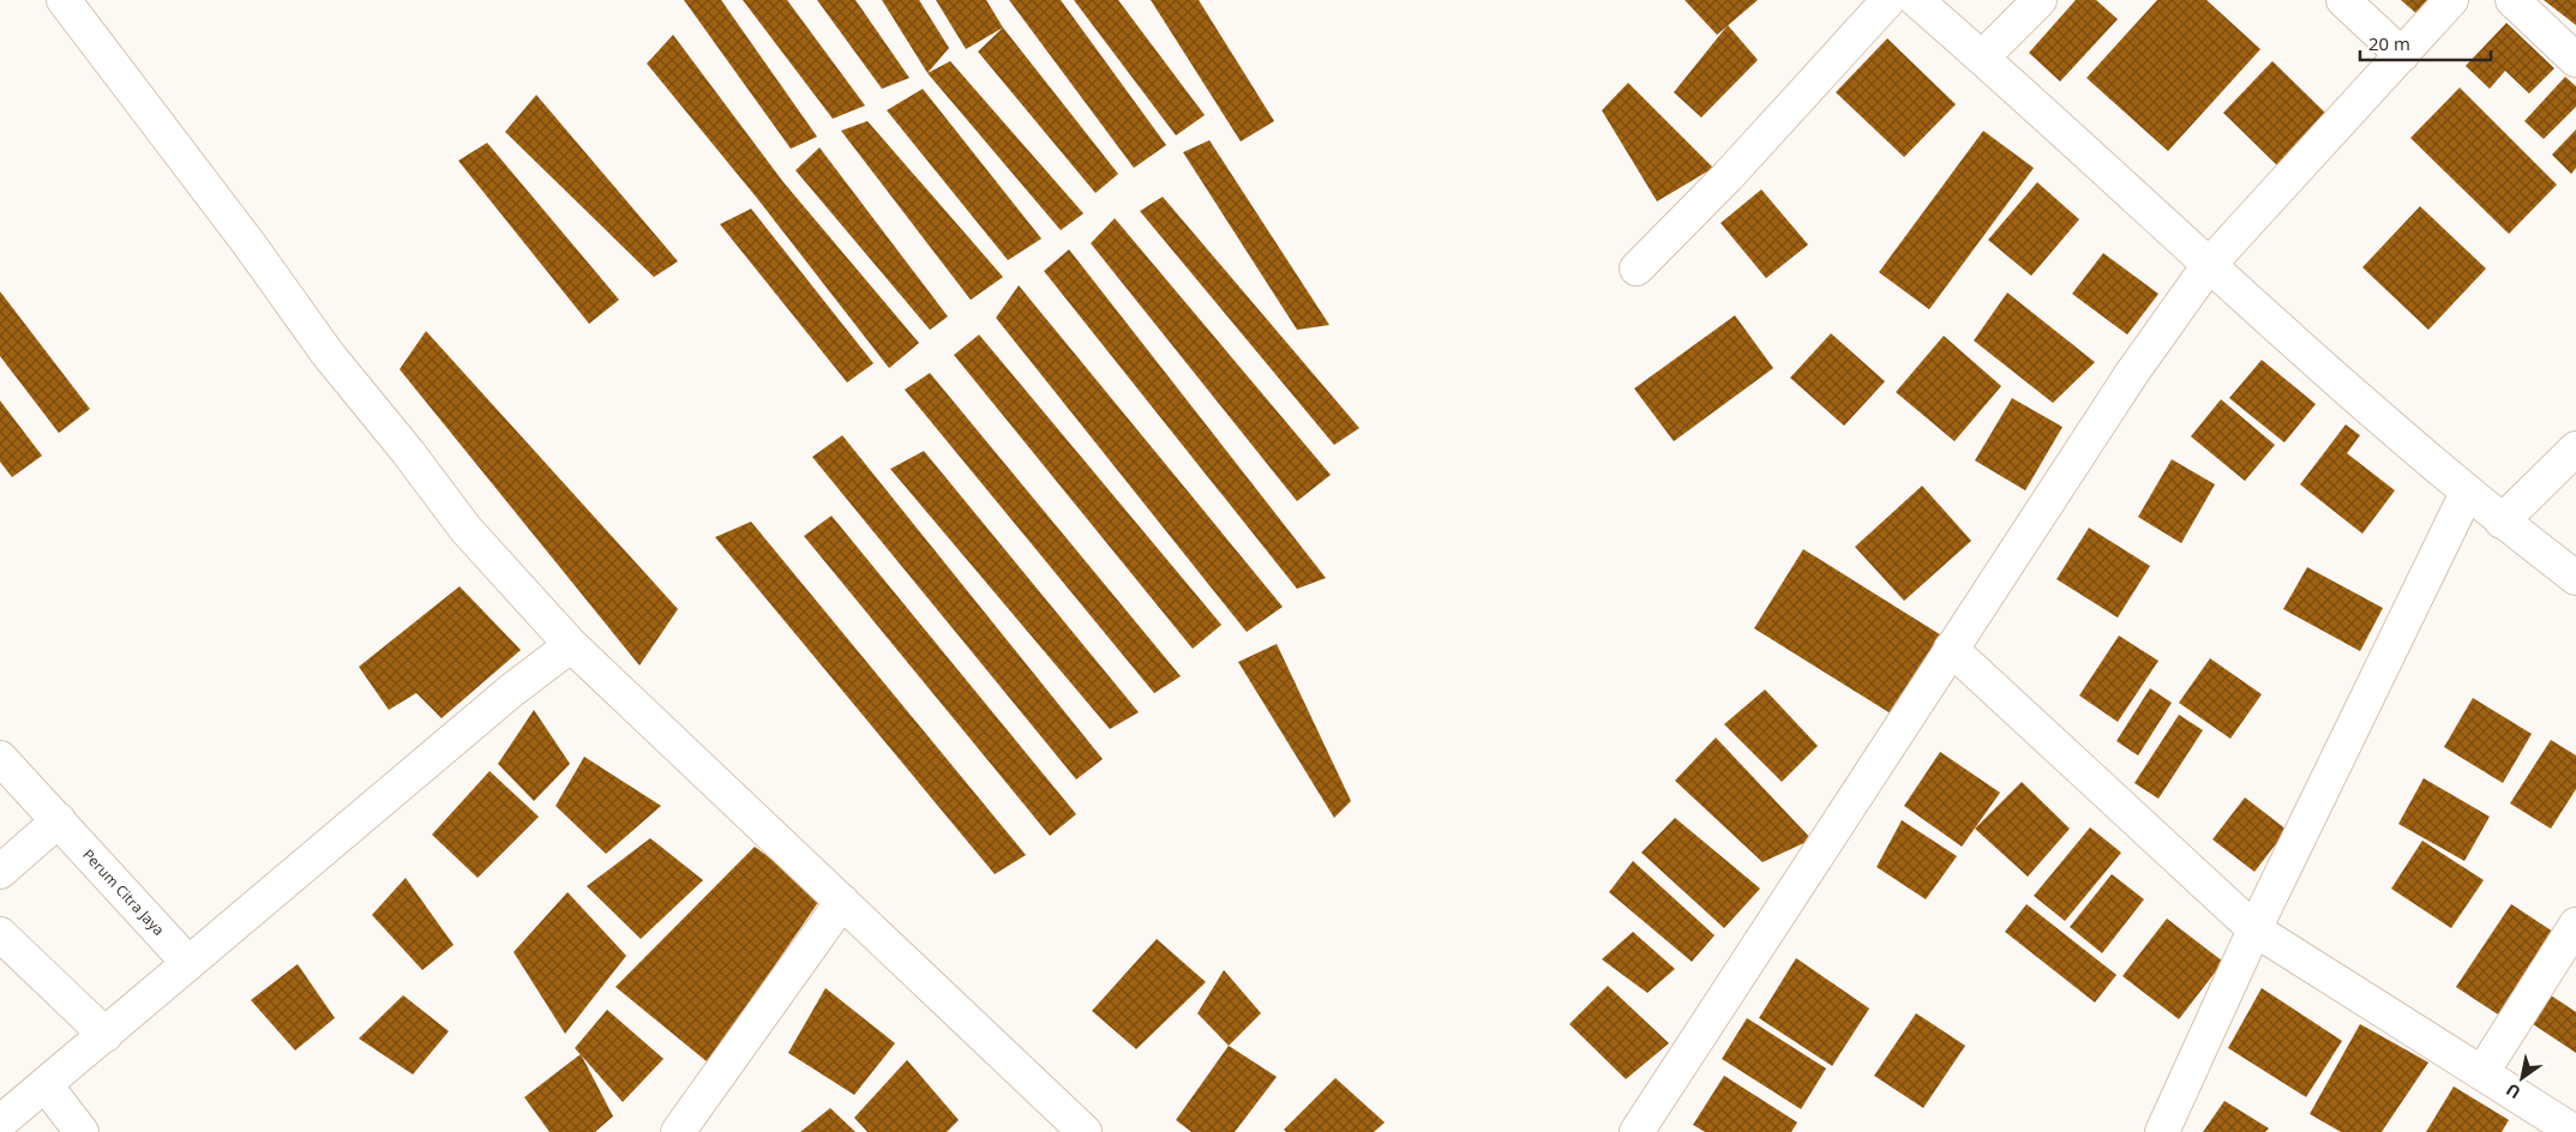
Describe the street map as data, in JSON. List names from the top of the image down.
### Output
{
  "streets": {
    "street": ["Perum Citra Jaya"]
  },
  "scale_bar": "20 m",
  "north": "bottom left"
}
